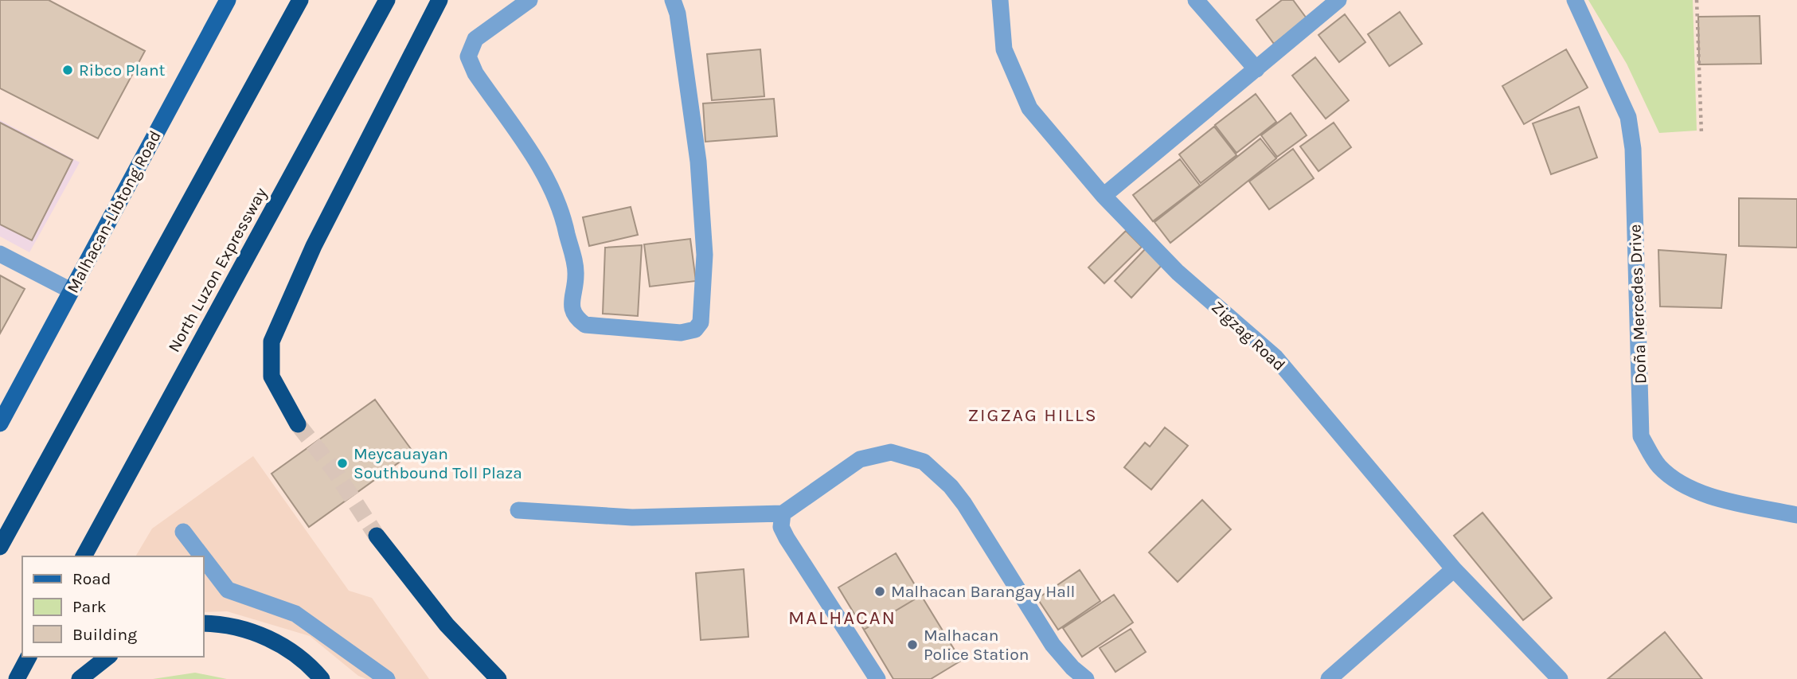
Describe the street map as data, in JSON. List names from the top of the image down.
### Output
{
  "streets": {
    "highway": ["North Luzon Expressway"],
    "main road": ["Malhacan-Libtong Road"],
    "street": ["Doña Mercedes Drive", "Zigzag Road"]
  },
  "districts": ["ZIGZAG HILLS", "MALHACAN"],
  "places": [
    "Ribco Plant",
    "Meycauayan Southbound Toll Plaza",
    "Malhacan Barangay Hall",
    "Malhacan Police Station"
  ],
  "legend": ["Road", "Park", "Building"]
}
